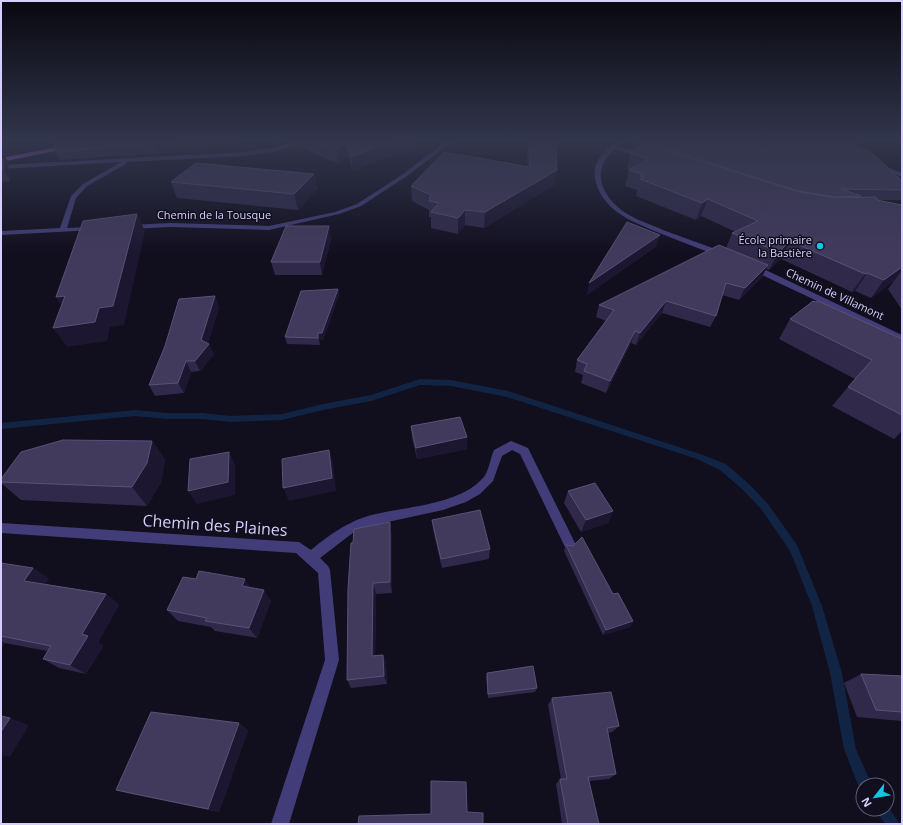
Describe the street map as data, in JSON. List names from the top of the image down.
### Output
{
  "streets": {
    "street": ["Chemin de la Tousque", "Chemin de Villamont", "Chemin des Plaines"]
  },
  "places": ["École primaire la Bastière"],
  "north": "bottom left"
}
